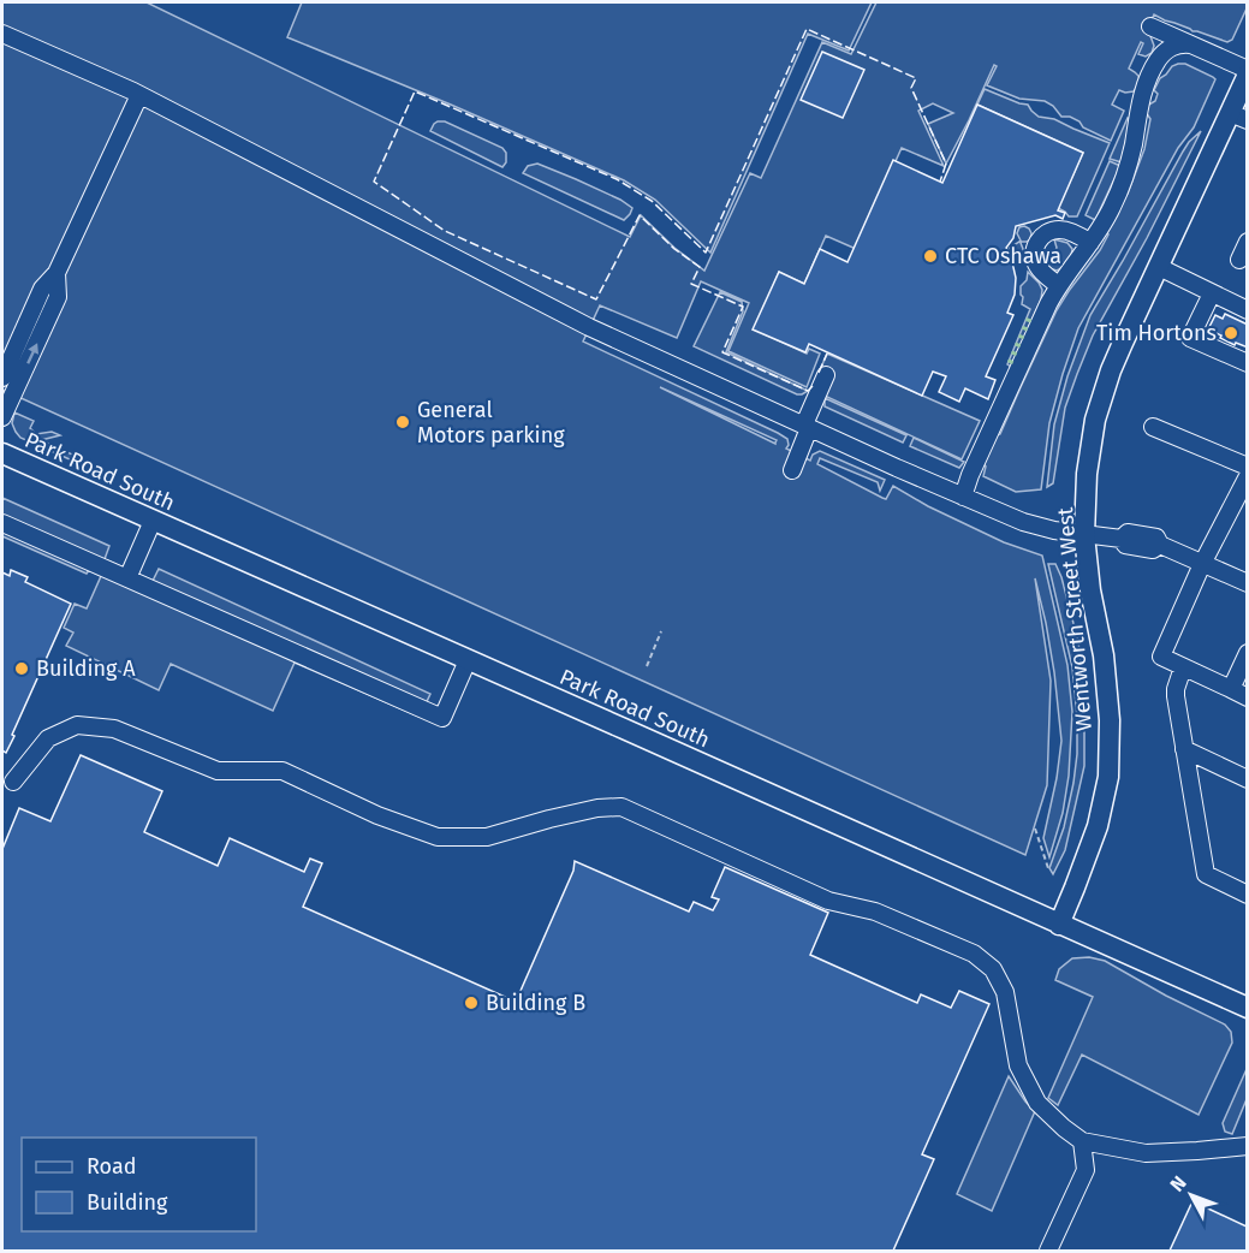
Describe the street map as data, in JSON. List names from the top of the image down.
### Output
{
  "streets": {
    "main road": ["Park Road South", "Wentworth Street West"]
  },
  "crossings": [
    ["Park Road South", "Wentworth Street West"]
  ],
  "places": [
    "CTC Oshawa",
    "Tim Hortons",
    "General Motors parking",
    "Building A",
    "Building B"
  ],
  "legend": ["Road", "Building"],
  "north": "top left"
}
